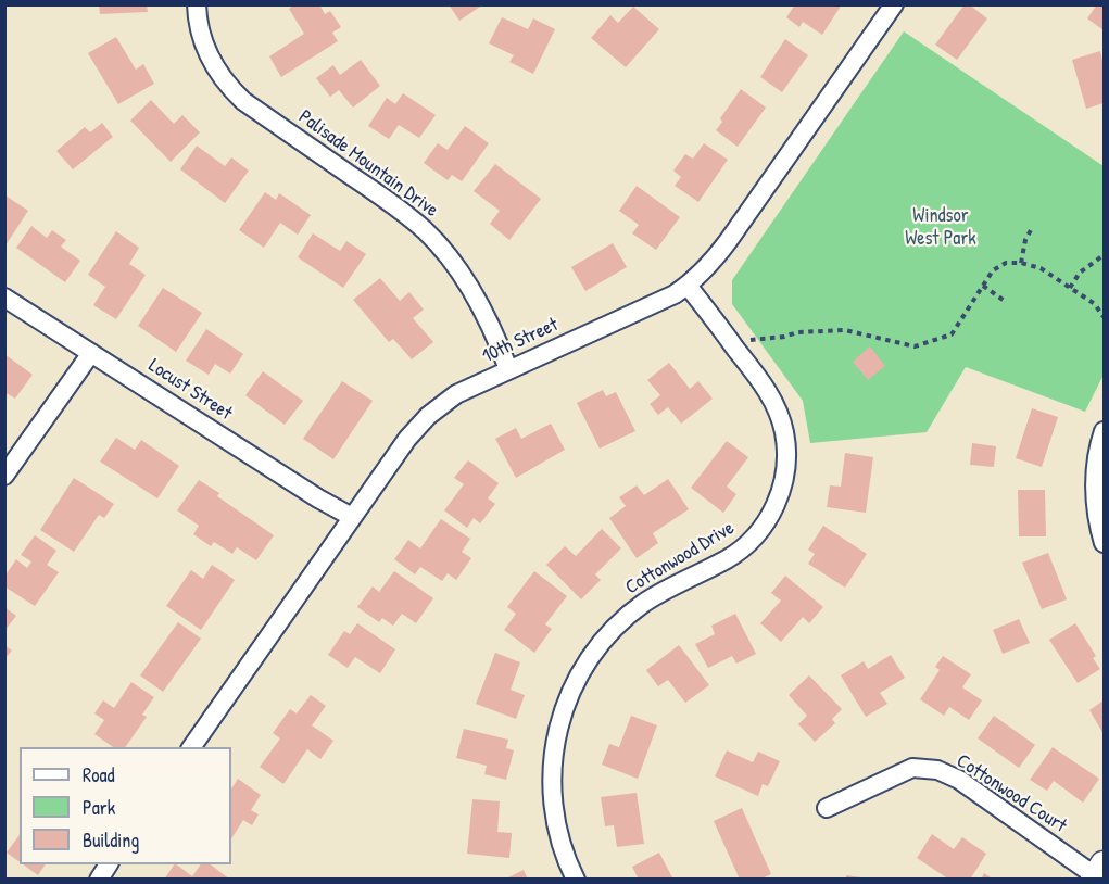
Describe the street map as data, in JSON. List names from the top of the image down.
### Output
{
  "streets": {
    "street": [
      "Palisade Mountain Drive",
      "10th Street",
      "Locust Street",
      "Cottonwood Drive",
      "Cottonwood Court"
    ]
  },
  "crossings": [
    ["Palisade Mountain Drive", "10th Street"],
    ["10th Street", "Locust Street"],
    ["10th Street", "Cottonwood Drive"]
  ],
  "parks": ["Windsor West Park"],
  "legend": ["Road", "Park", "Building"]
}
